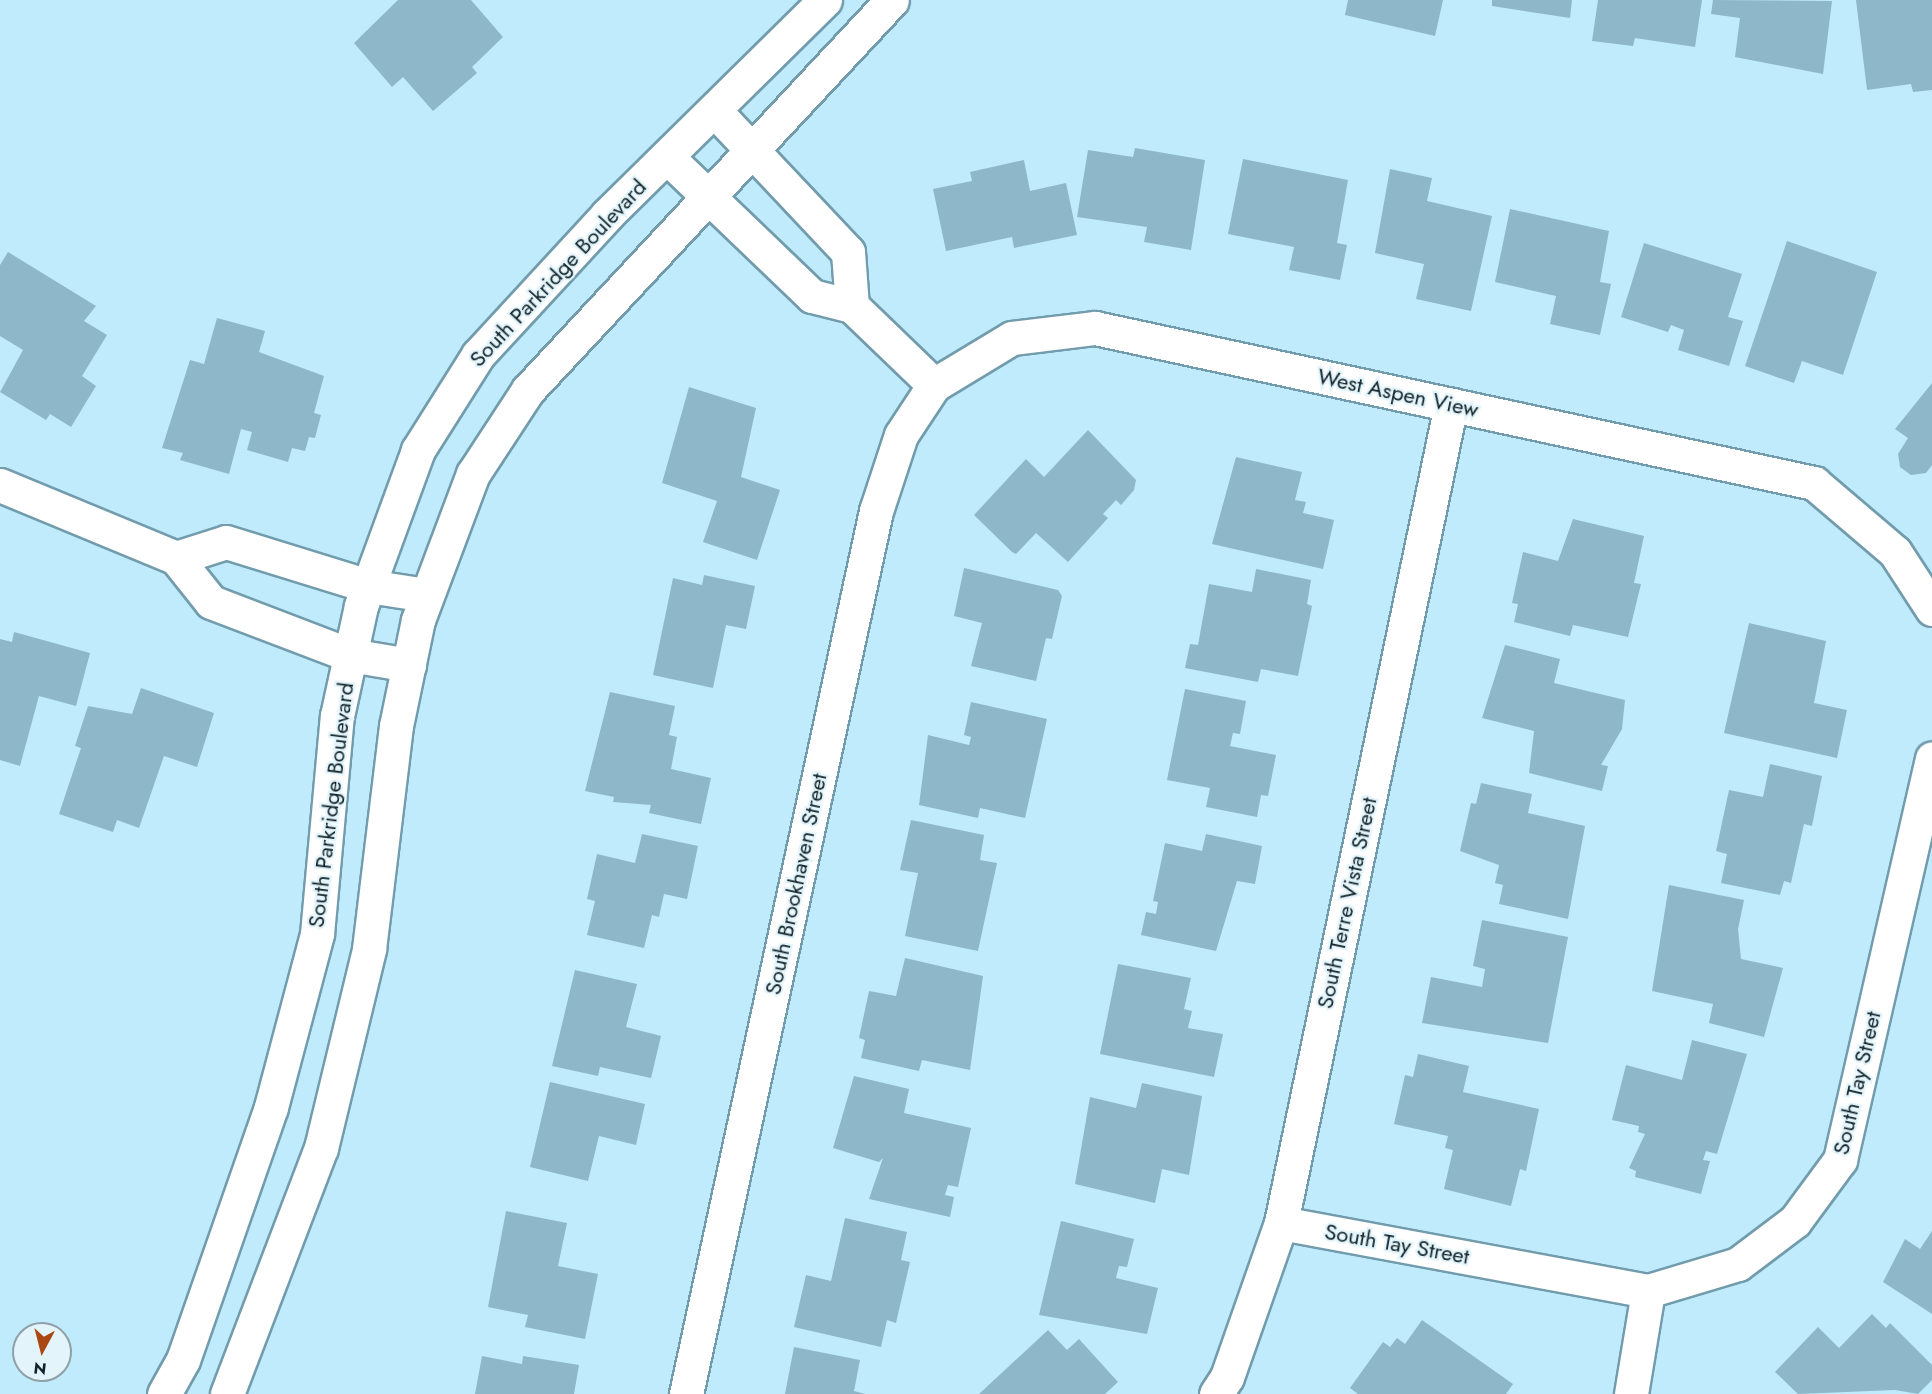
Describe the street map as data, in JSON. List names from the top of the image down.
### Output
{
  "streets": {
    "street": [
      "South Parkridge Boulevard",
      "West Aspen View",
      "South Brookhaven Street",
      "South Terre Vista Street",
      "South Tay Street"
    ]
  },
  "crossings": [
    ["West Aspen View", "South Brookhaven Street"],
    ["West Aspen View", "South Terre Vista Street"],
    ["South Terre Vista Street", "South Tay Street"]
  ],
  "north": "bottom"
}
